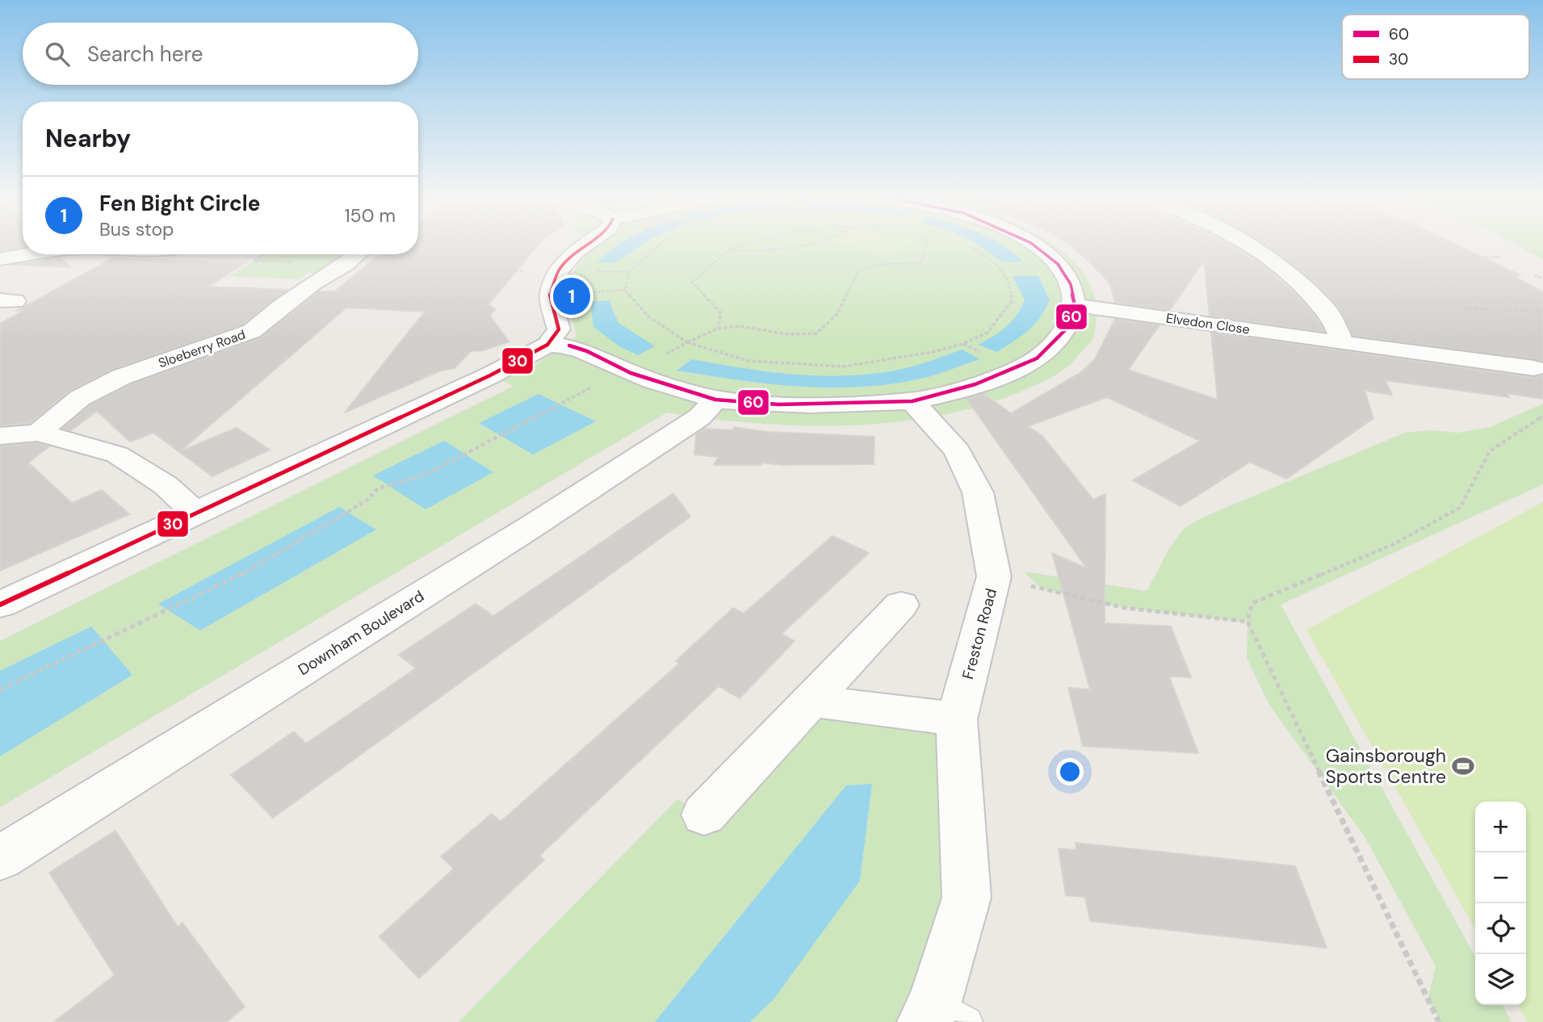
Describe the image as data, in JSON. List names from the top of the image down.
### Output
{
  "streets": {
    "street": [
      "Elvedon Close",
      "Sloeberry Road",
      "Downham Boulevard",
      "Freston Road"
    ]
  },
  "places": {
    "sports": ["Gainsborough Sports Centre"]
  },
  "lines": ["transit line 60", "transit line 30"],
  "legend": ["60", "30"],
  "page": {
    "search": "Search here",
    "heading": "Nearby",
    "list": [
      {
        "mark": "1",
        "name": "Fen Bight Circle",
        "note": "Bus stop",
        "value": "150 m"
      }
    ],
    "pins": "1",
    "map_buttons": ["+", "−"]
  }
}
